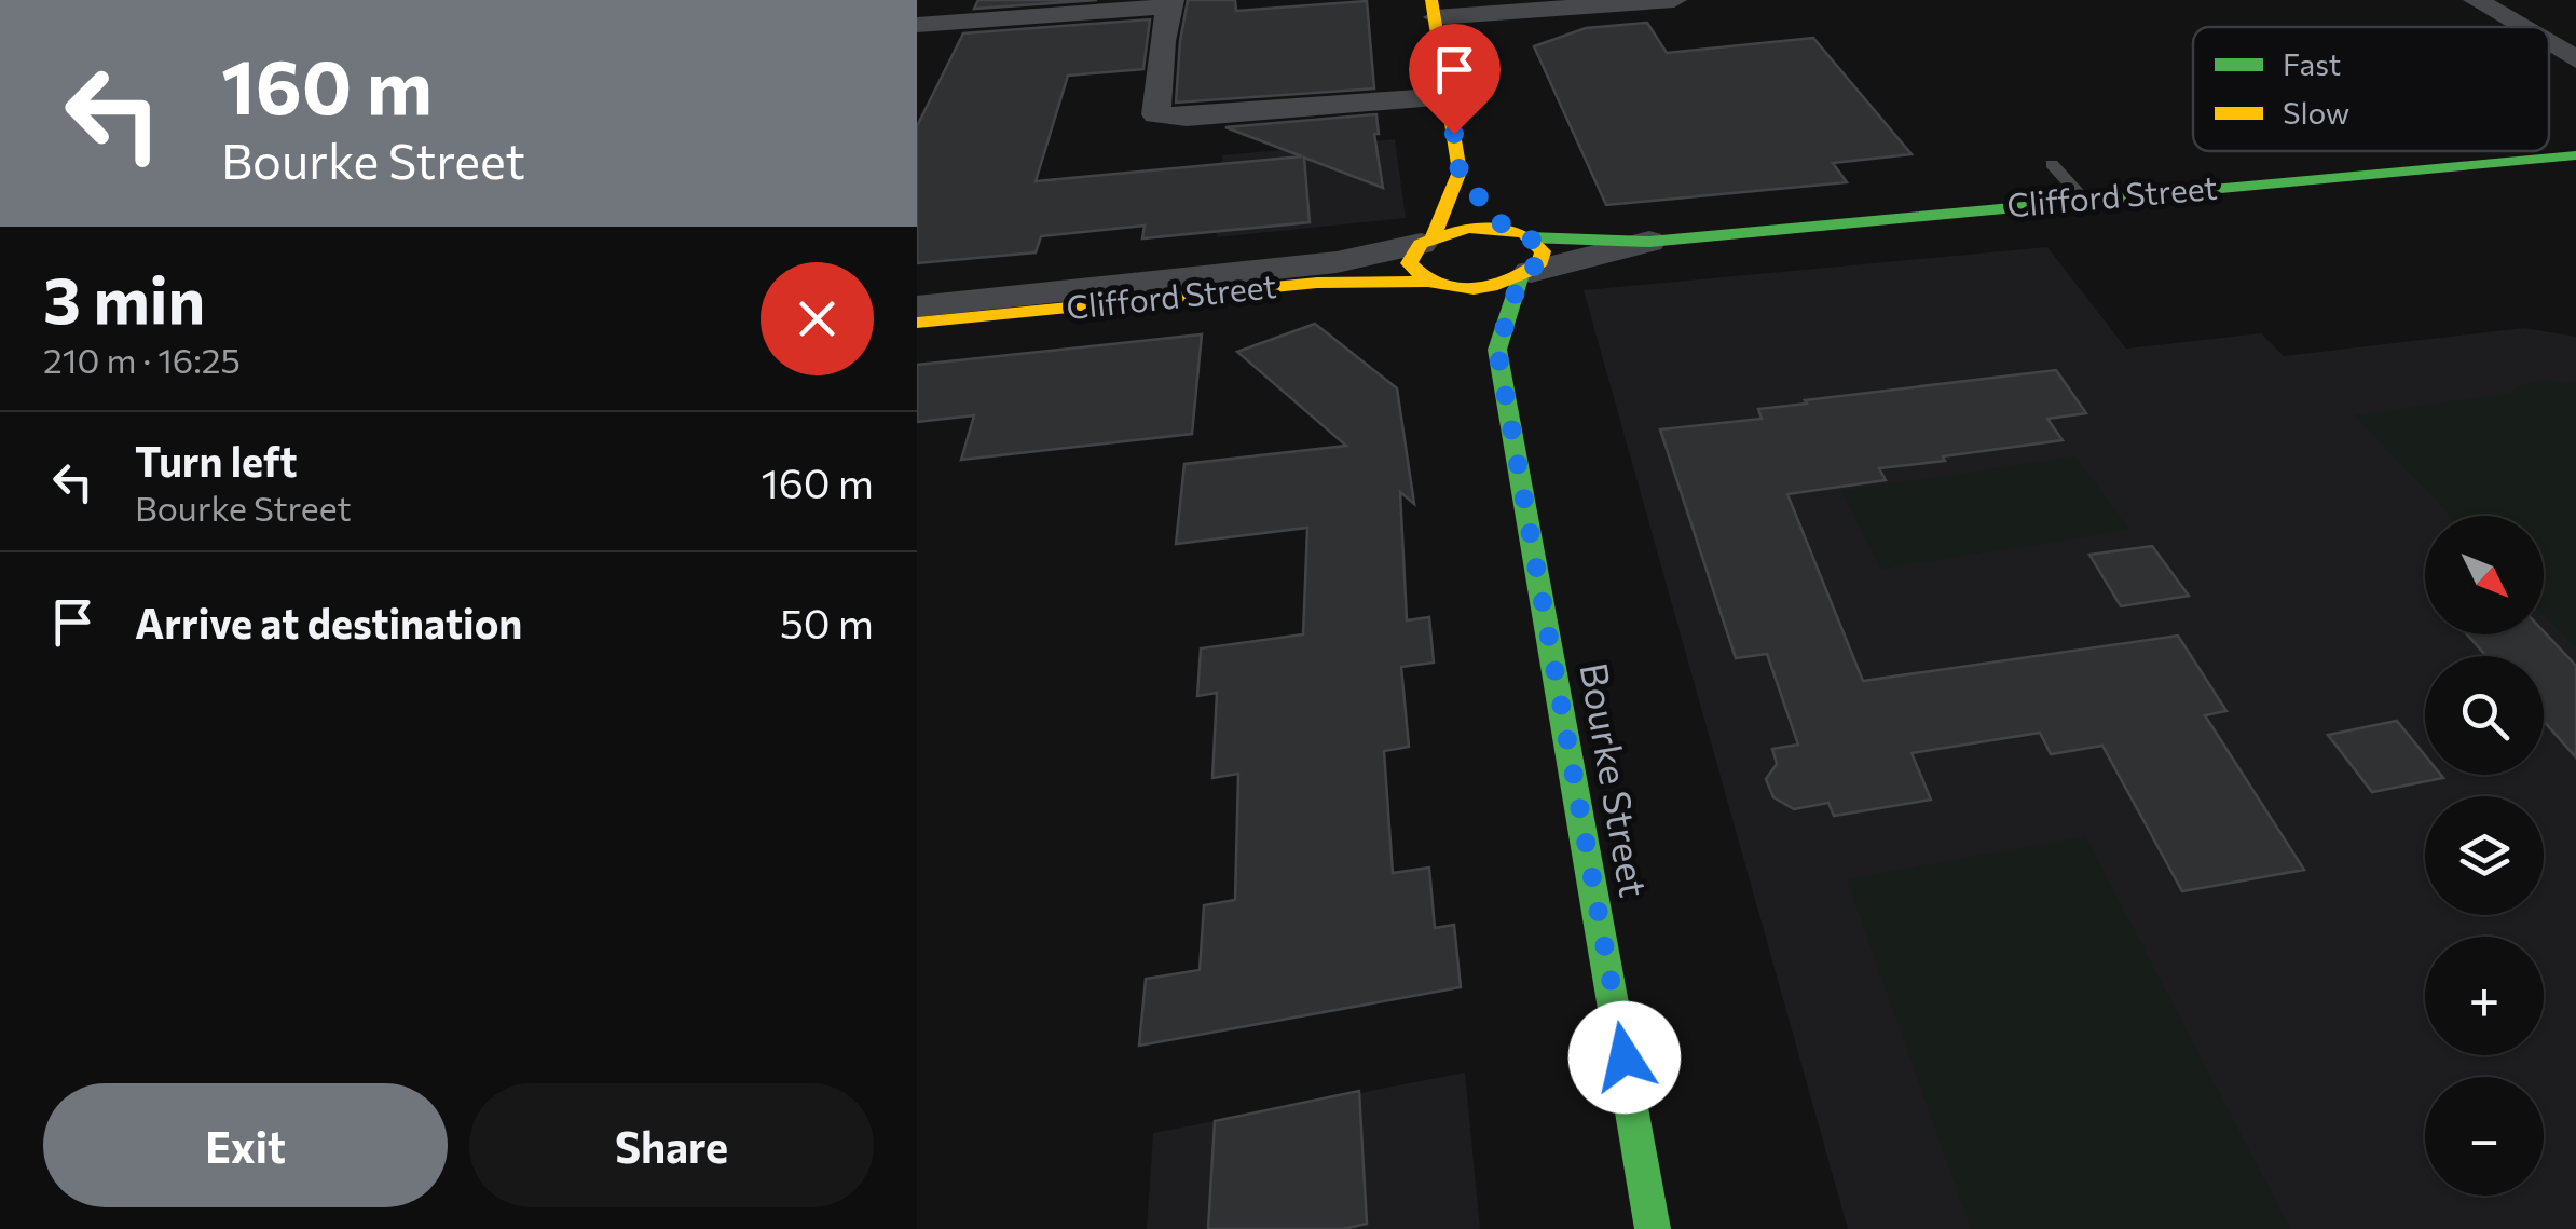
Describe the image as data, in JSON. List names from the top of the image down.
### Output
{
  "streets": {
    "main road": ["Clifford Street", "Bourke Street"]
  },
  "crossings": [
    ["Clifford Street", "Bourke Street"]
  ],
  "legend": ["Fast", "Slow"],
  "north": "bottom right",
  "page": {
    "turn": ["160 m", "Bourke Street"],
    "heading": ["3 min", "210 m · 16:25"],
    "list": [
      {
        "name": "Turn left",
        "note": "Bourke Street",
        "value": "160 m"
      },
      {
        "name": "Arrive at destination",
        "value": "50 m"
      }
    ],
    "map_buttons": ["+", "−"],
    "buttons": ["Exit", "Share"]
  }
}
